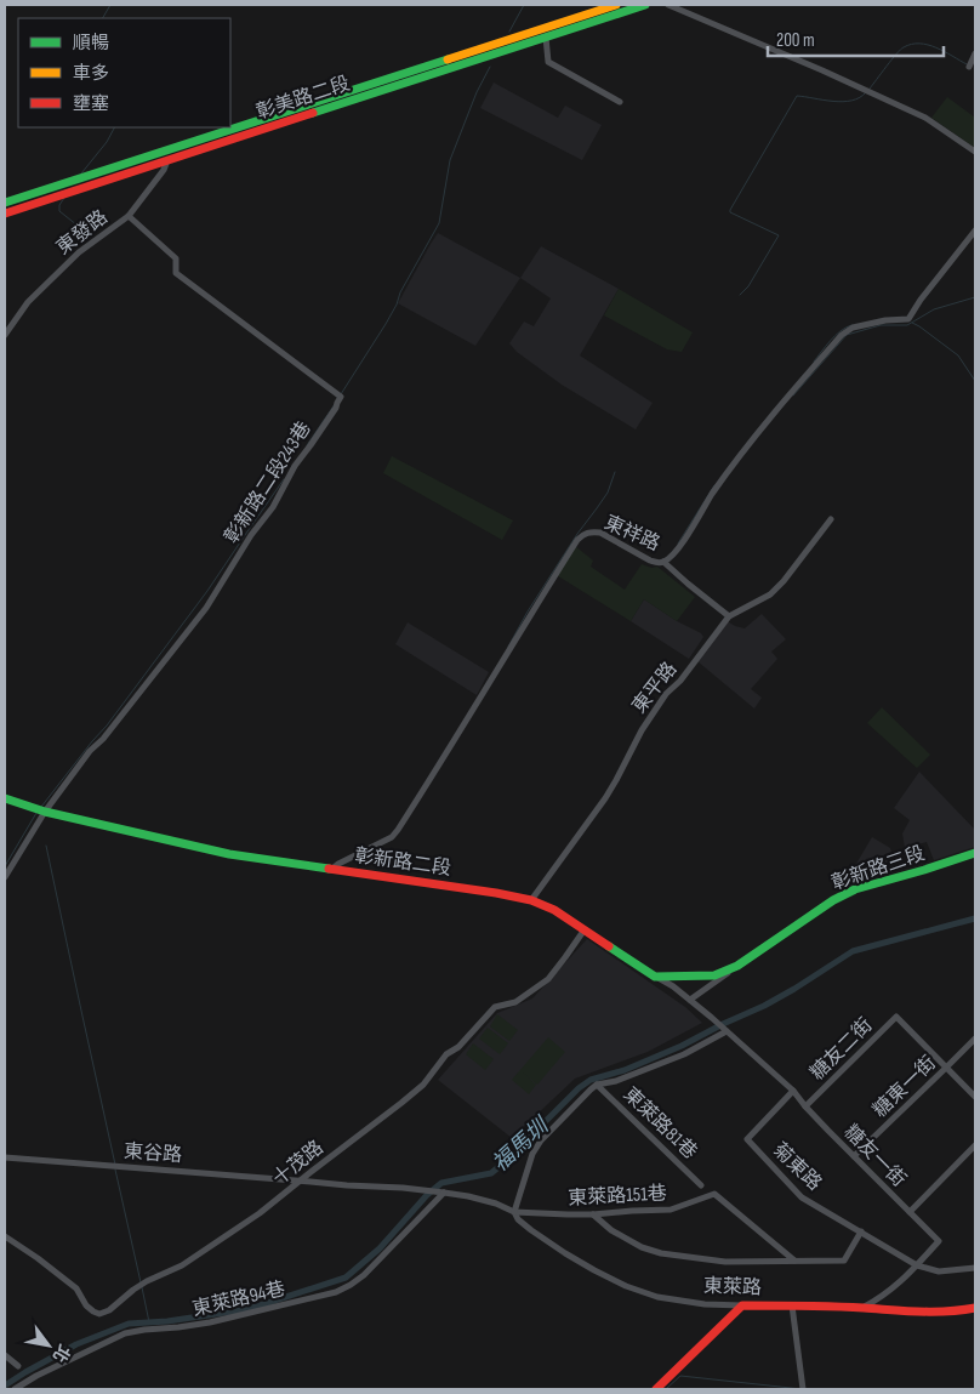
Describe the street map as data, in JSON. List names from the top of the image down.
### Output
{
  "streets": {
    "street": [
      "彰美路二段",
      "東發路",
      "彰新路二段243巷",
      "東祥路",
      "東平路",
      "彰新路二段",
      "彰新路三段",
      "糖友二街",
      "糖東一街",
      "東萊路81巷",
      "東谷路",
      "糖友一街",
      "十茂路",
      "菊東路",
      "東萊路151巷",
      "東萊路",
      "東萊路94巷"
    ]
  },
  "crossings": [
    ["彰美路二段", "東發路"],
    ["東發路", "彰新路二段243巷"],
    ["彰新路二段243巷", "彰新路二段"],
    ["東祥路", "彰新路二段"],
    ["東平路", "彰新路二段"],
    ["彰新路二段", "十茂路"],
    ["糖友二街", "糖東一街"],
    ["糖友二街", "糖友一街"],
    ["糖東一街", "糖友一街"],
    ["東谷路", "十茂路"],
    ["東谷路", "東萊路"],
    ["糖友一街", "菊東路"],
    ["十茂路", "東萊路"],
    ["東萊路151巷", "東萊路"],
    ["東萊路", "東萊路94巷"]
  ],
  "water": ["福馬圳"],
  "legend": ["順暢", "車多", "壅塞"],
  "scale_bar": "200 m",
  "north": "bottom right"
}
